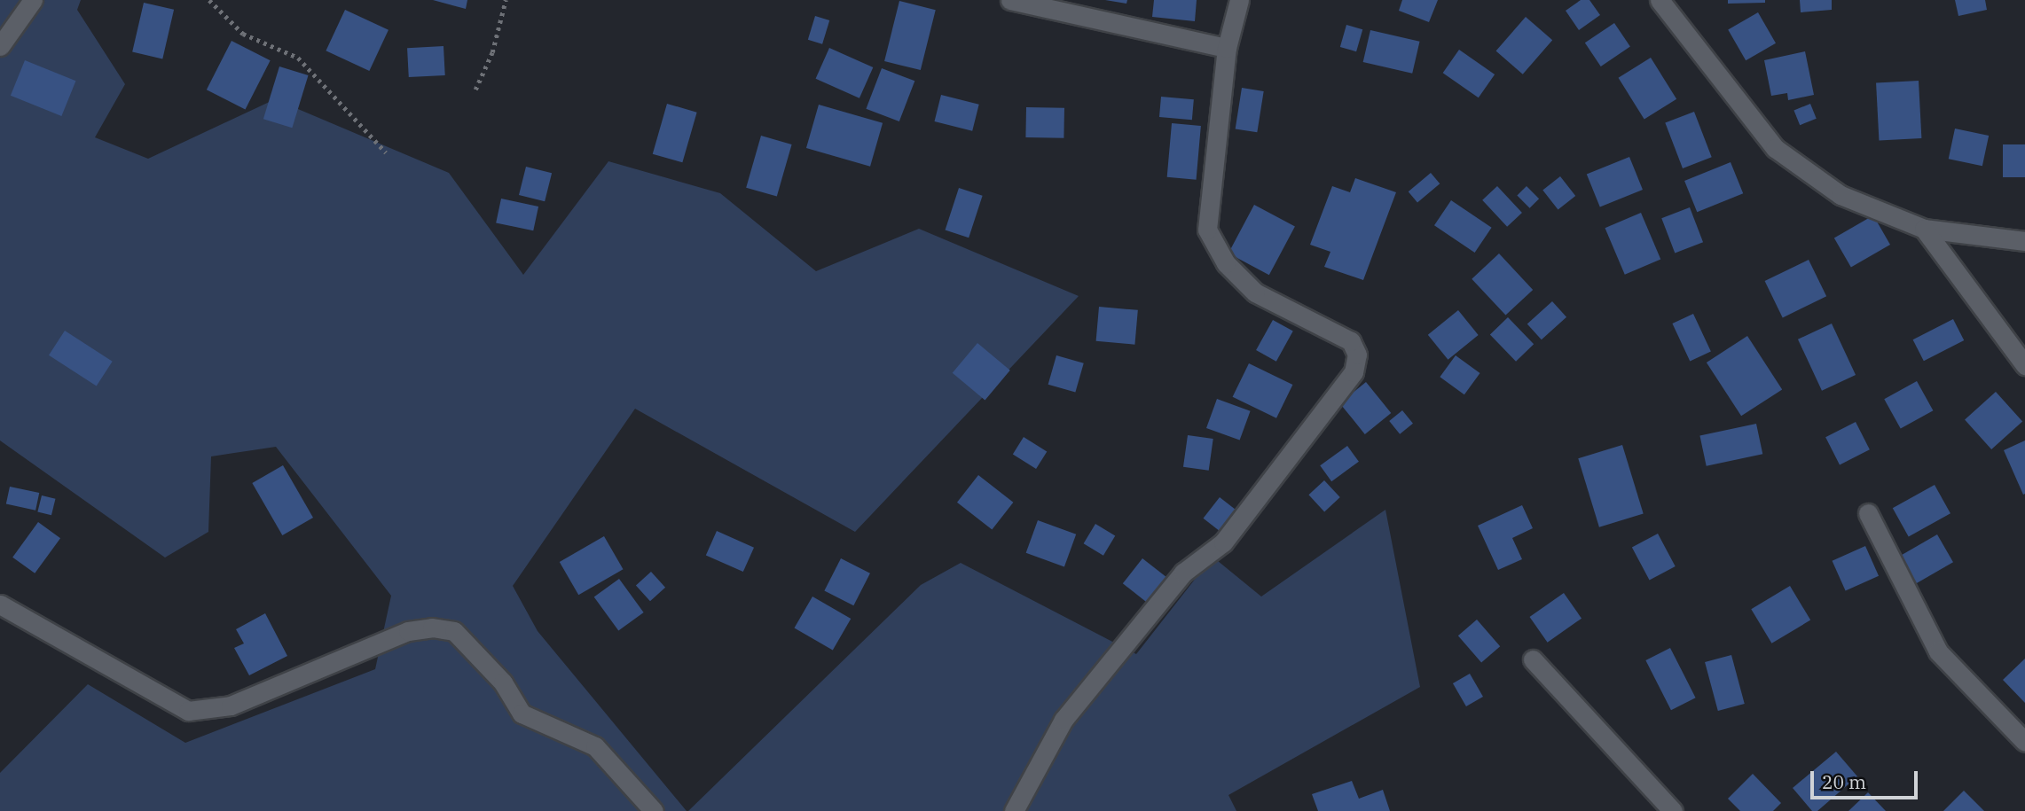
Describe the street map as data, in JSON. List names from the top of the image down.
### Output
{
  "scale_bar": "20 m"
}
